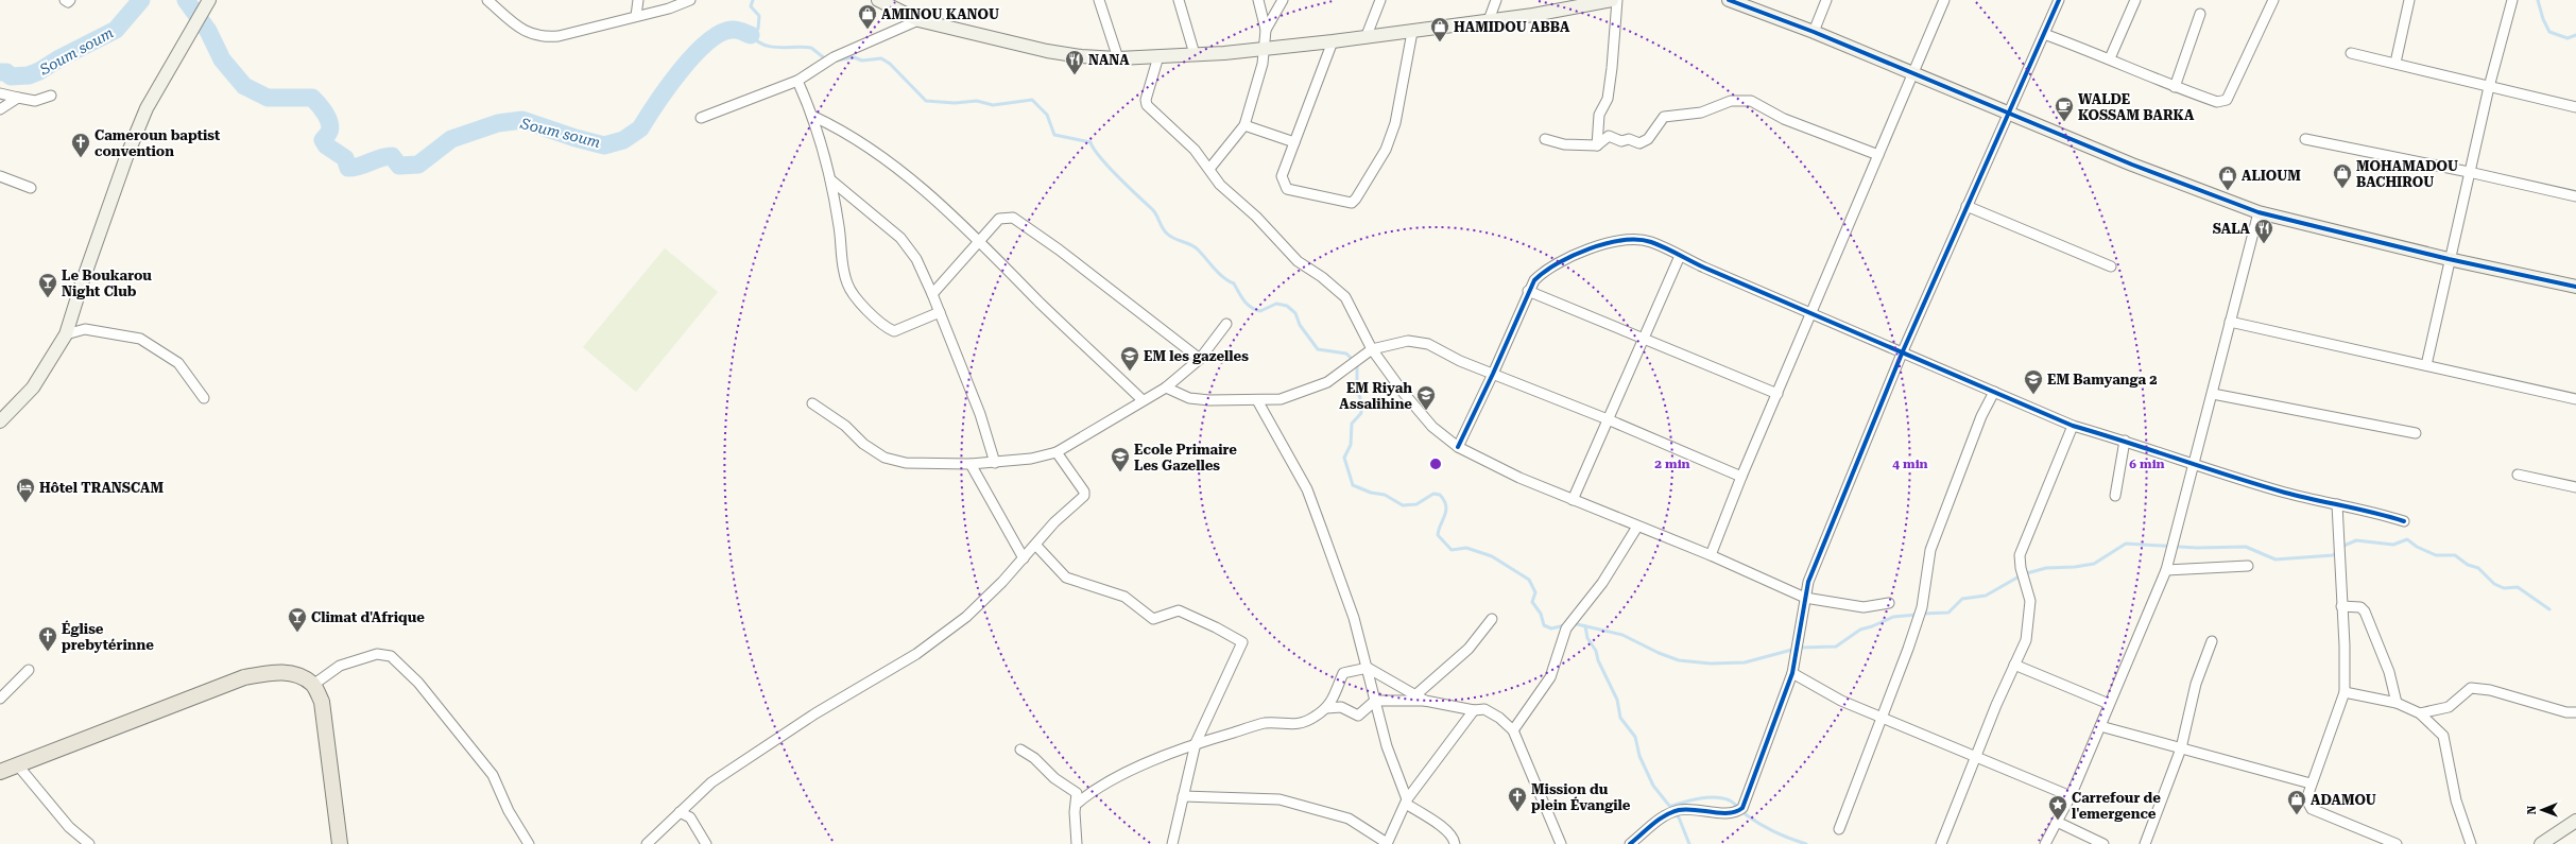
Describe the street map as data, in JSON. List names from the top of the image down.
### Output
{
  "water": ["Soum soum"],
  "places": {
    "shop": [
      "AMINOU KANOU",
      "HAMIDOU ABBA",
      "MOHAMADOU BACHIROU",
      "ALIOUM",
      "ADAMOU"
    ],
    "restaurant": ["NANA", "SALA"],
    "cafe": ["WALDE KOSSAM BARKA"],
    "church": ["Cameroun baptist convention", "Église prebytérinne", "Mission du plein Évangile"],
    "bar": ["Le Boukarou Night Club", "Climat d'Afrique"],
    "school or university": [
      "EM les gazelles",
      "EM Bamyanga 2",
      "EM Riyah Assalihine",
      "Ecole Primaire Les Gazelles"
    ],
    "hotel": ["Hôtel TRANSCAM"],
    "place": ["Carrefour de l'emergence"]
  },
  "north": "left",
  "rings": ["2 min", "4 min", "6 min"]
}
